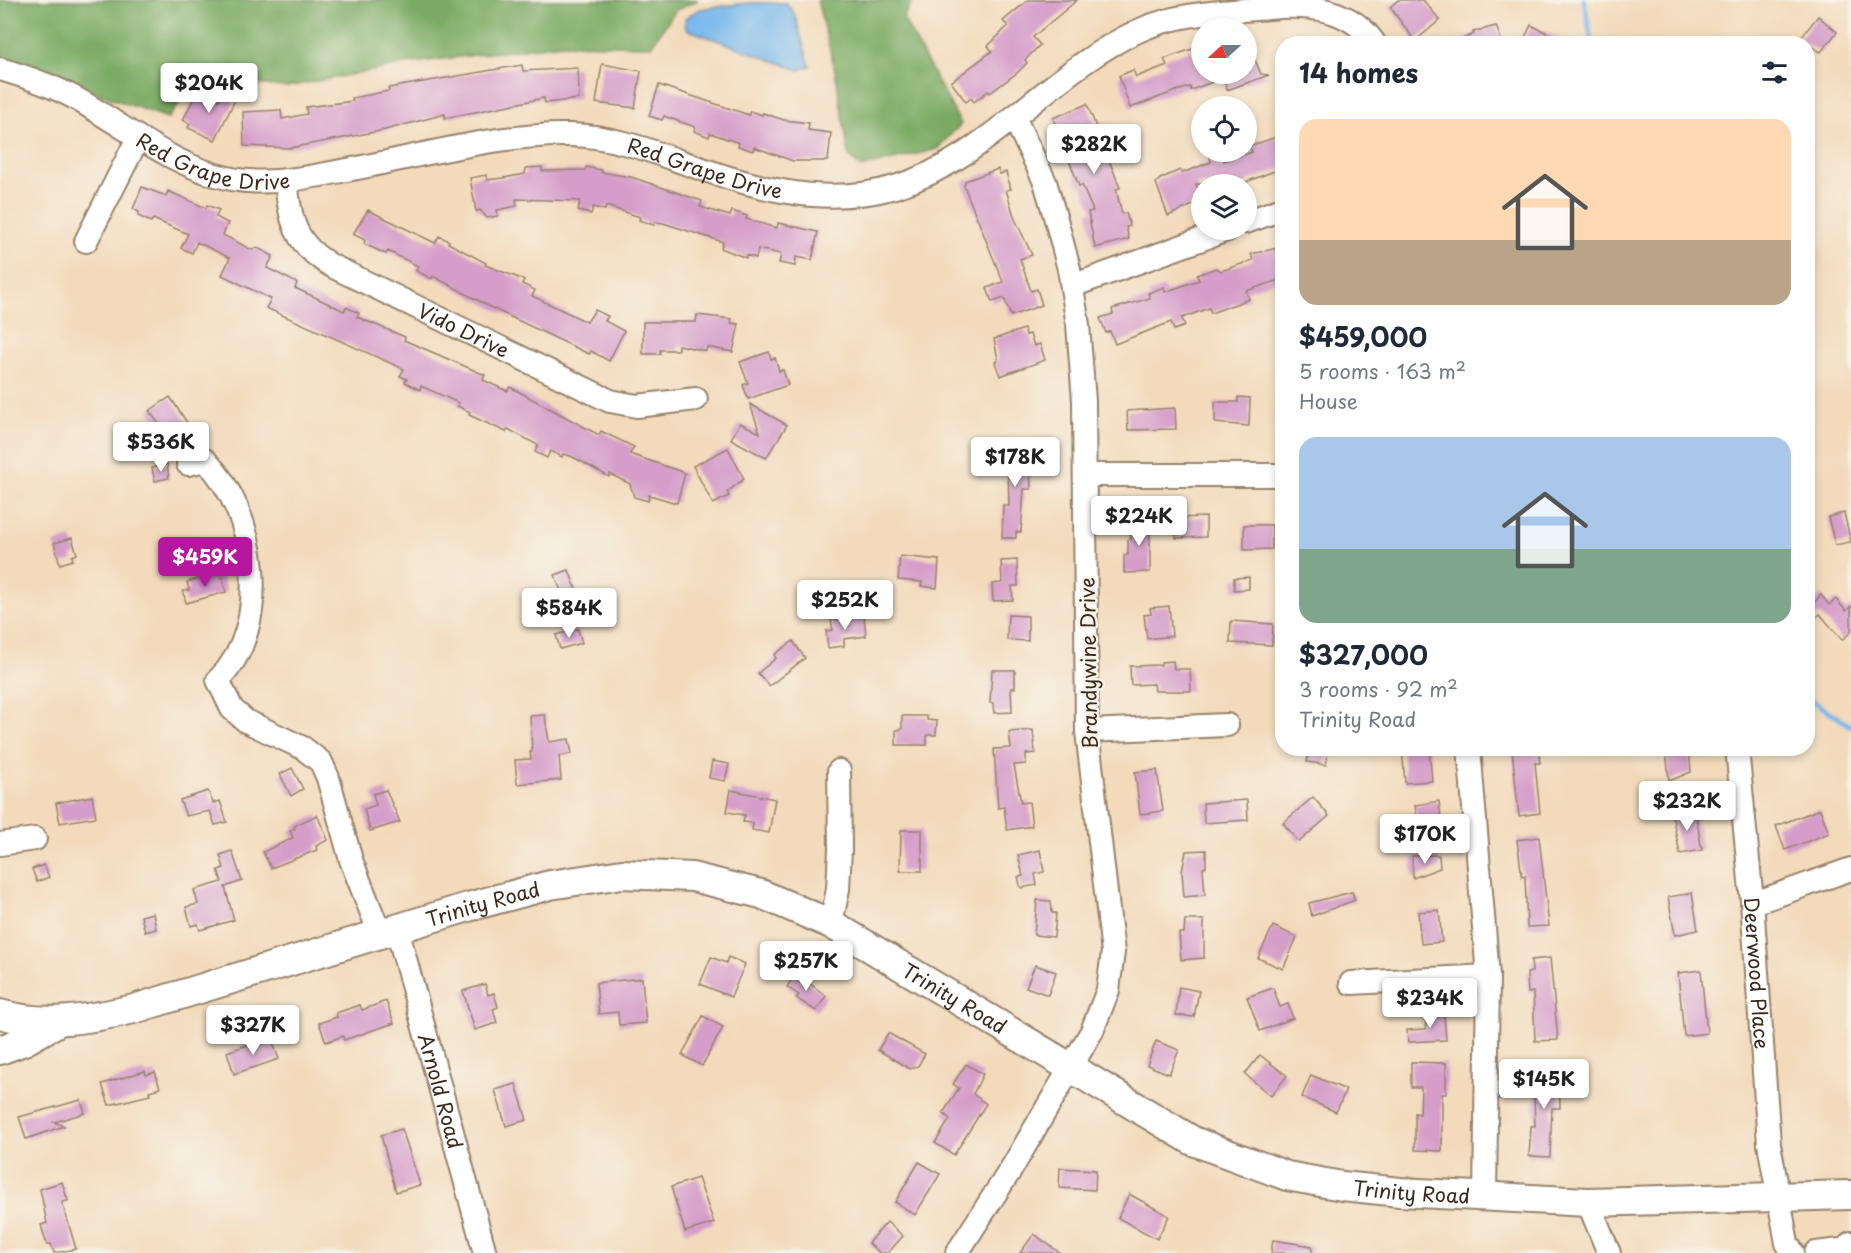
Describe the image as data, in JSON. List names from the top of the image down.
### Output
{
  "streets": {
    "main road": ["Trinity Road"],
    "street": [
      "Red Grape Drive",
      "Vido Drive",
      "Brandywine Drive",
      "Deerwood Place",
      "Arnold Road"
    ]
  },
  "crossings": [
    ["Red Grape Drive", "Vido Drive"],
    ["Red Grape Drive", "Brandywine Drive"],
    ["Brandywine Drive", "Trinity Road"],
    ["Trinity Road", "Deerwood Place"],
    ["Trinity Road", "Arnold Road"]
  ],
  "north": "left",
  "page": {
    "heading": "14 homes",
    "price": [
      "$204K",
      "$282K",
      "$536K",
      "$178K",
      "$224K",
      "$459K",
      "$252K",
      "$584K",
      "$232K",
      "$170K",
      "$257K",
      "$234K",
      "$327K",
      "$145K"
    ],
    "list": [
      {
        "name": "$459,000",
        "note": "5 rooms · 163 m² · House"
      },
      {
        "name": "$327,000",
        "note": "3 rooms · 92 m² · Trinity Road"
      }
    ]
  }
}
